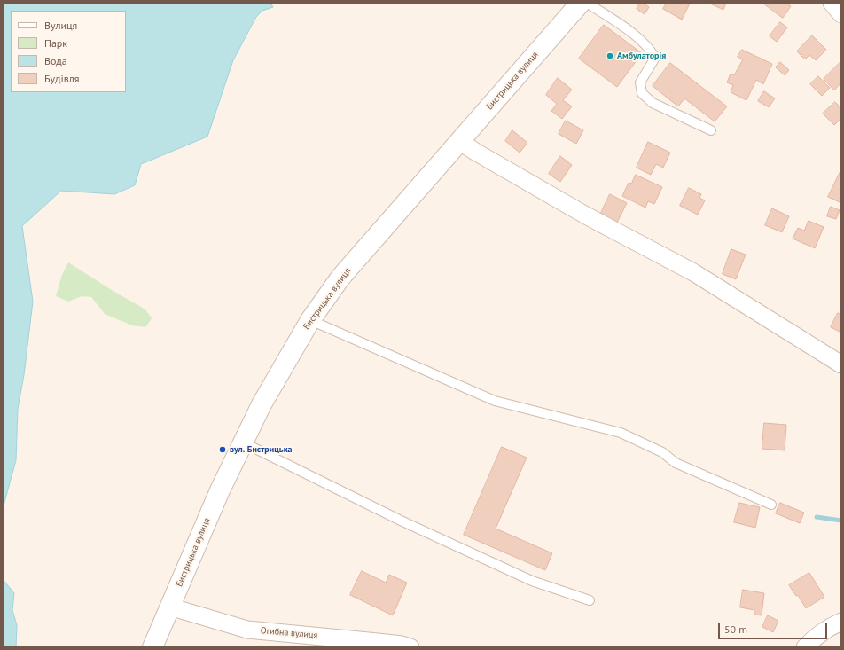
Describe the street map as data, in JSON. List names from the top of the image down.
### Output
{
  "streets": {
    "street": ["Бистрицька вулиця", "Огибна вулиця"]
  },
  "crossings": [
    ["Бистрицька вулиця", "Огибна вулиця"]
  ],
  "places": ["Амбулаторія", "вул. Бистрицька"],
  "legend": [
    "Вулиця",
    "Парк",
    "Вода",
    "Будівля"
  ],
  "scale_bar": "50 m"
}
